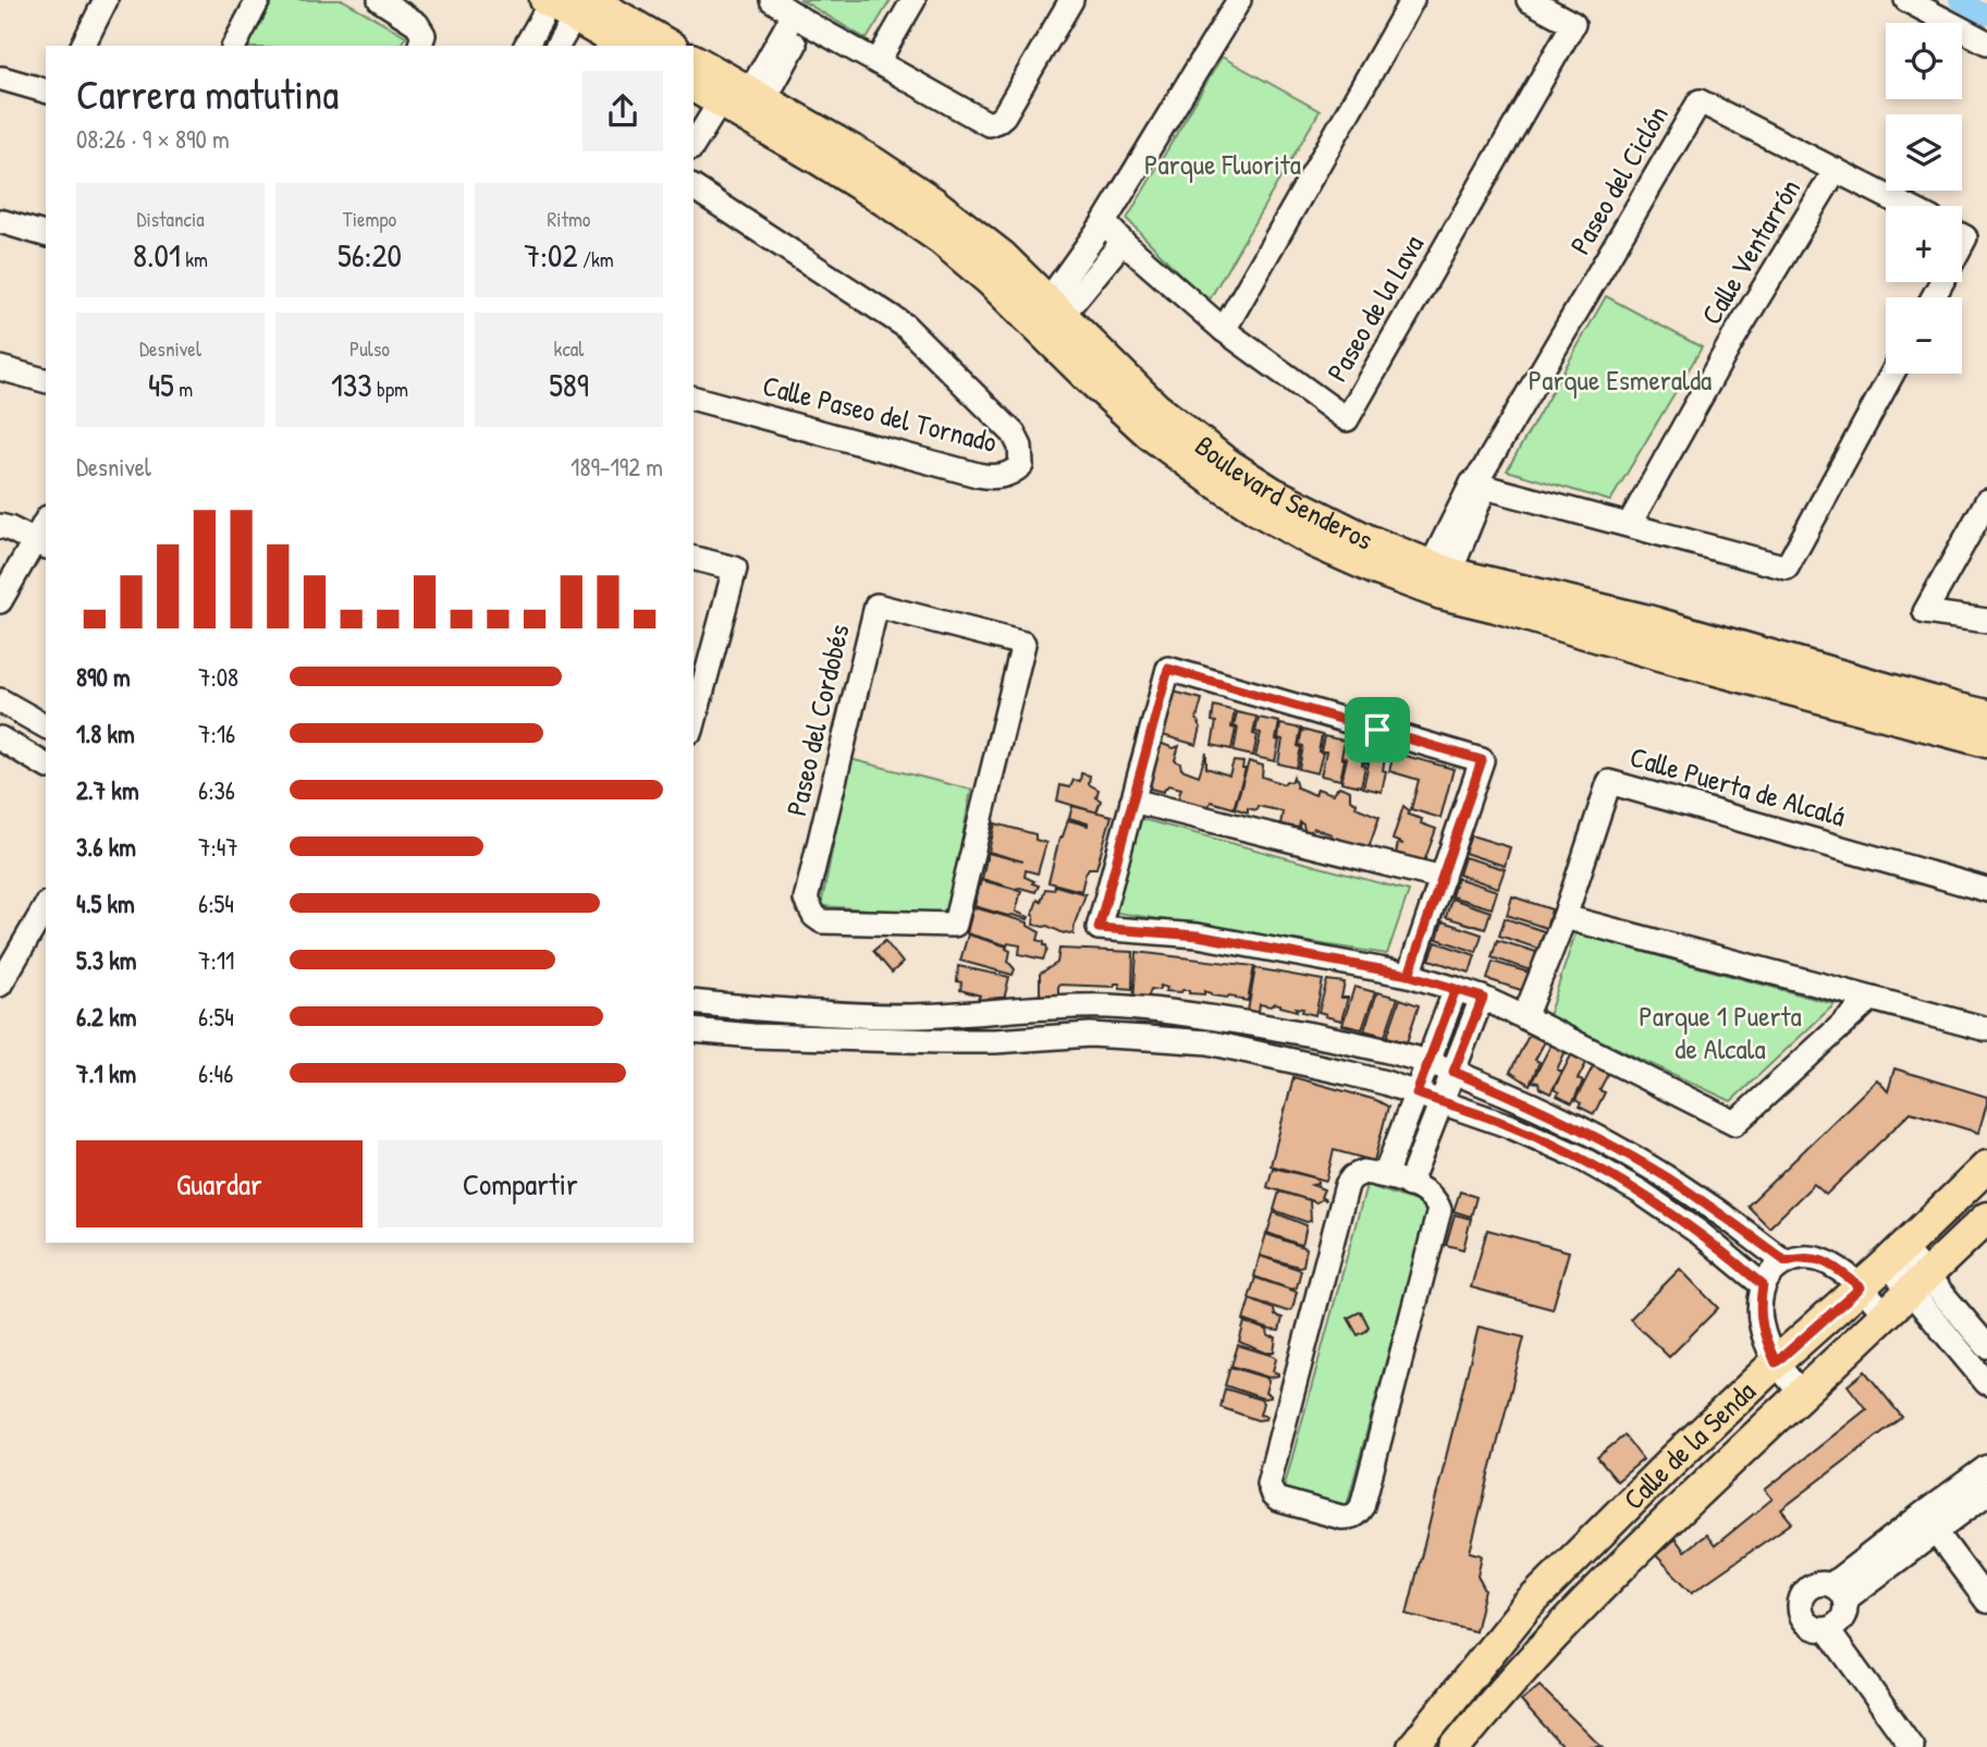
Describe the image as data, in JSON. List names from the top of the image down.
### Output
{
  "streets": {
    "main road": ["Boulevard Senderos", "Calle de la Senda"],
    "street": [
      "Paseo del Ciclón",
      "Calle Ventarrón",
      "Paseo de la Lava",
      "Calle Paseo del Tornado",
      "Paseo del Cordobés",
      "Calle Puerta de Alcalá"
    ]
  },
  "crossings": [
    ["Paseo del Ciclón", "Calle Ventarrón"],
    ["Paseo del Ciclón", "Boulevard Senderos"]
  ],
  "parks": ["Parque Fluorita", "Parque Esmeralda", "Parque 1 Puerta de Alcala"],
  "page": {
    "map_buttons": ["+", "−"],
    "heading": ["Carrera matutina", "08:26 · 9 × 890 m"],
    "stats": [
      ["Distancia", "8.01 km"],
      ["Tiempo", "56:20"],
      ["Ritmo", "7:02 /km"],
      ["Desnivel", "45 m"],
      ["Pulso", "133 bpm"],
      ["kcal", "589"]
    ],
    "chart": ["Desnivel", "189–192 m"],
    "list": [
      {
        "name": "890 m",
        "note": "7:08"
      },
      {
        "name": "1.8 km",
        "note": "7:16"
      },
      {
        "name": "2.7 km",
        "note": "6:36"
      },
      {
        "name": "3.6 km",
        "note": "7:47"
      },
      {
        "name": "4.5 km",
        "note": "6:54"
      },
      {
        "name": "5.3 km",
        "note": "7:11"
      },
      {
        "name": "6.2 km",
        "note": "6:54"
      },
      {
        "name": "7.1 km",
        "note": "6:46"
      }
    ],
    "buttons": ["Guardar", "Compartir"]
  }
}
